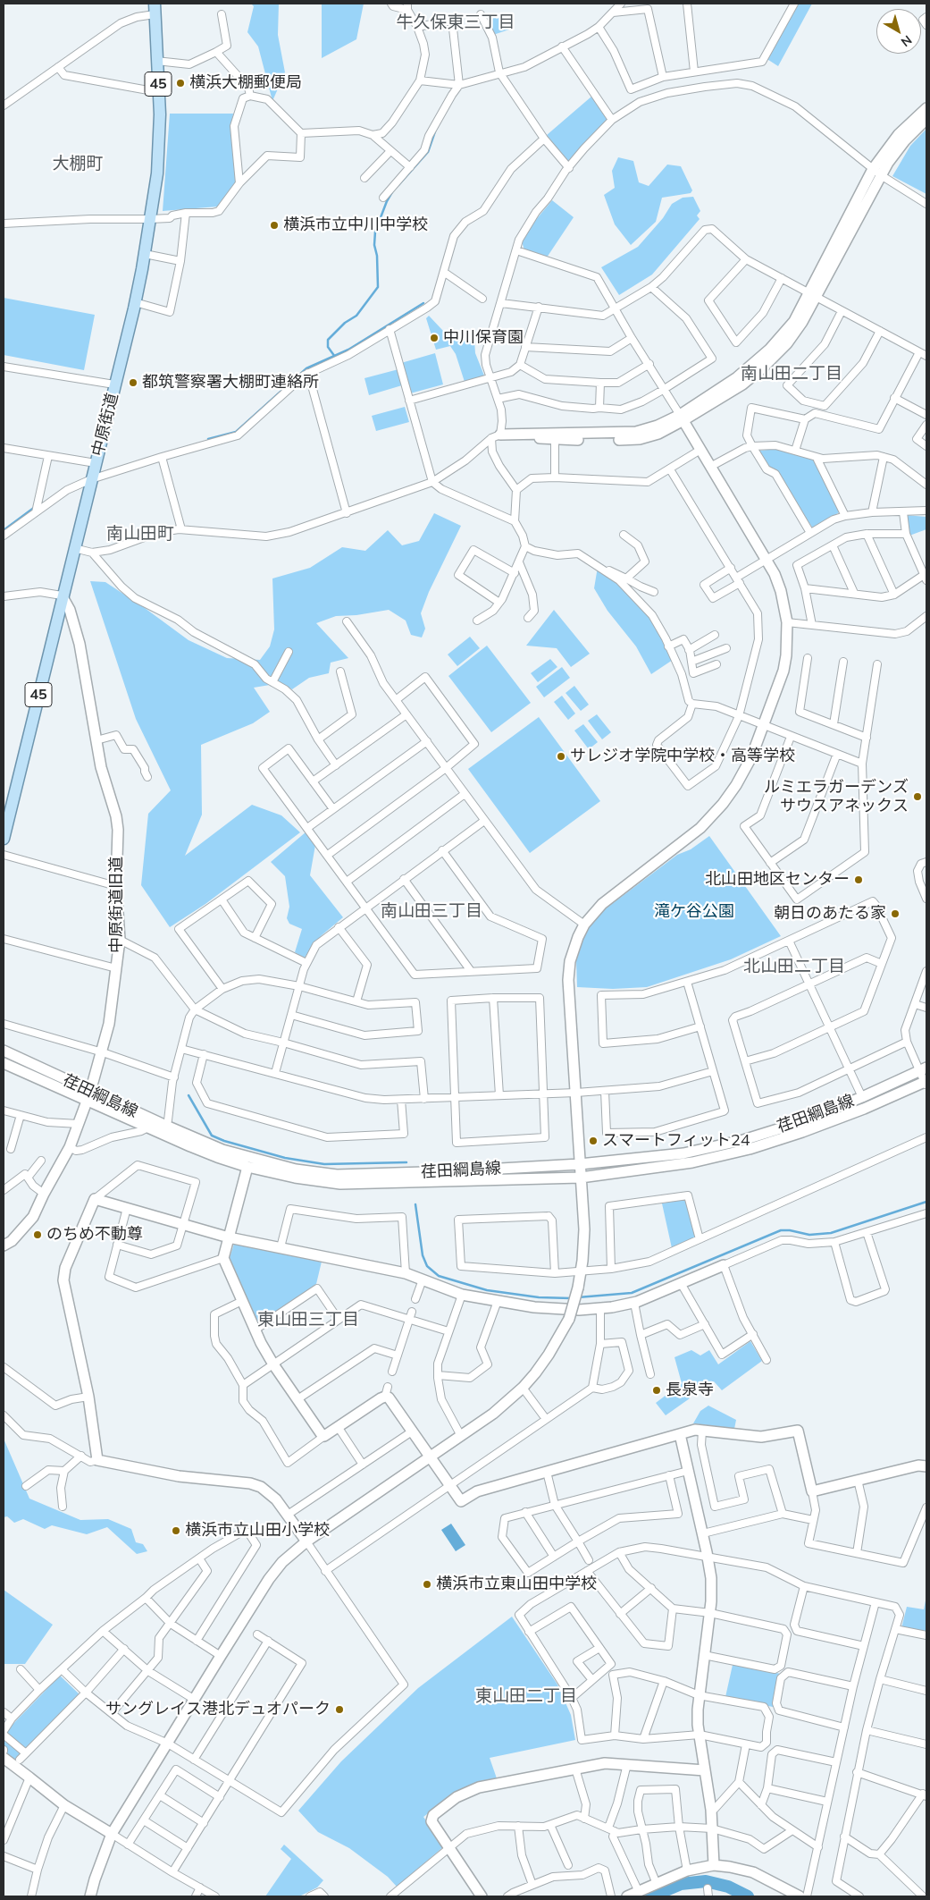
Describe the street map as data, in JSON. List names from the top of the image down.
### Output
{
  "streets": {
    "main road": ["45", "中原街道"],
    "street": ["中原街道旧道", "荏田綱島線"]
  },
  "crossings": [
    ["中原街道", "中原街道旧道"],
    ["中原街道旧道", "荏田綱島線"]
  ],
  "districts": [
    "牛久保東三丁目",
    "大棚町",
    "南山田二丁目",
    "南山田町",
    "南山田三丁目",
    "北山田二丁目",
    "東山田三丁目",
    "東山田二丁目"
  ],
  "parks": ["滝ケ谷公園"],
  "places": [
    "横浜大棚郵便局",
    "横浜市立中川中学校",
    "中川保育園",
    "都筑警察署大棚町連絡所",
    "サレジオ学院中学校・高等学校",
    "ルミエラガーデンズ サウスアネックス",
    "北山田地区センター",
    "朝日のあたる家",
    "スマートフィット24",
    "のちめ不動尊",
    "長泉寺",
    "横浜市立山田小学校",
    "横浜市立東山田中学校",
    "サングレイス港北デュオパーク"
  ],
  "north": "bottom right"
}
